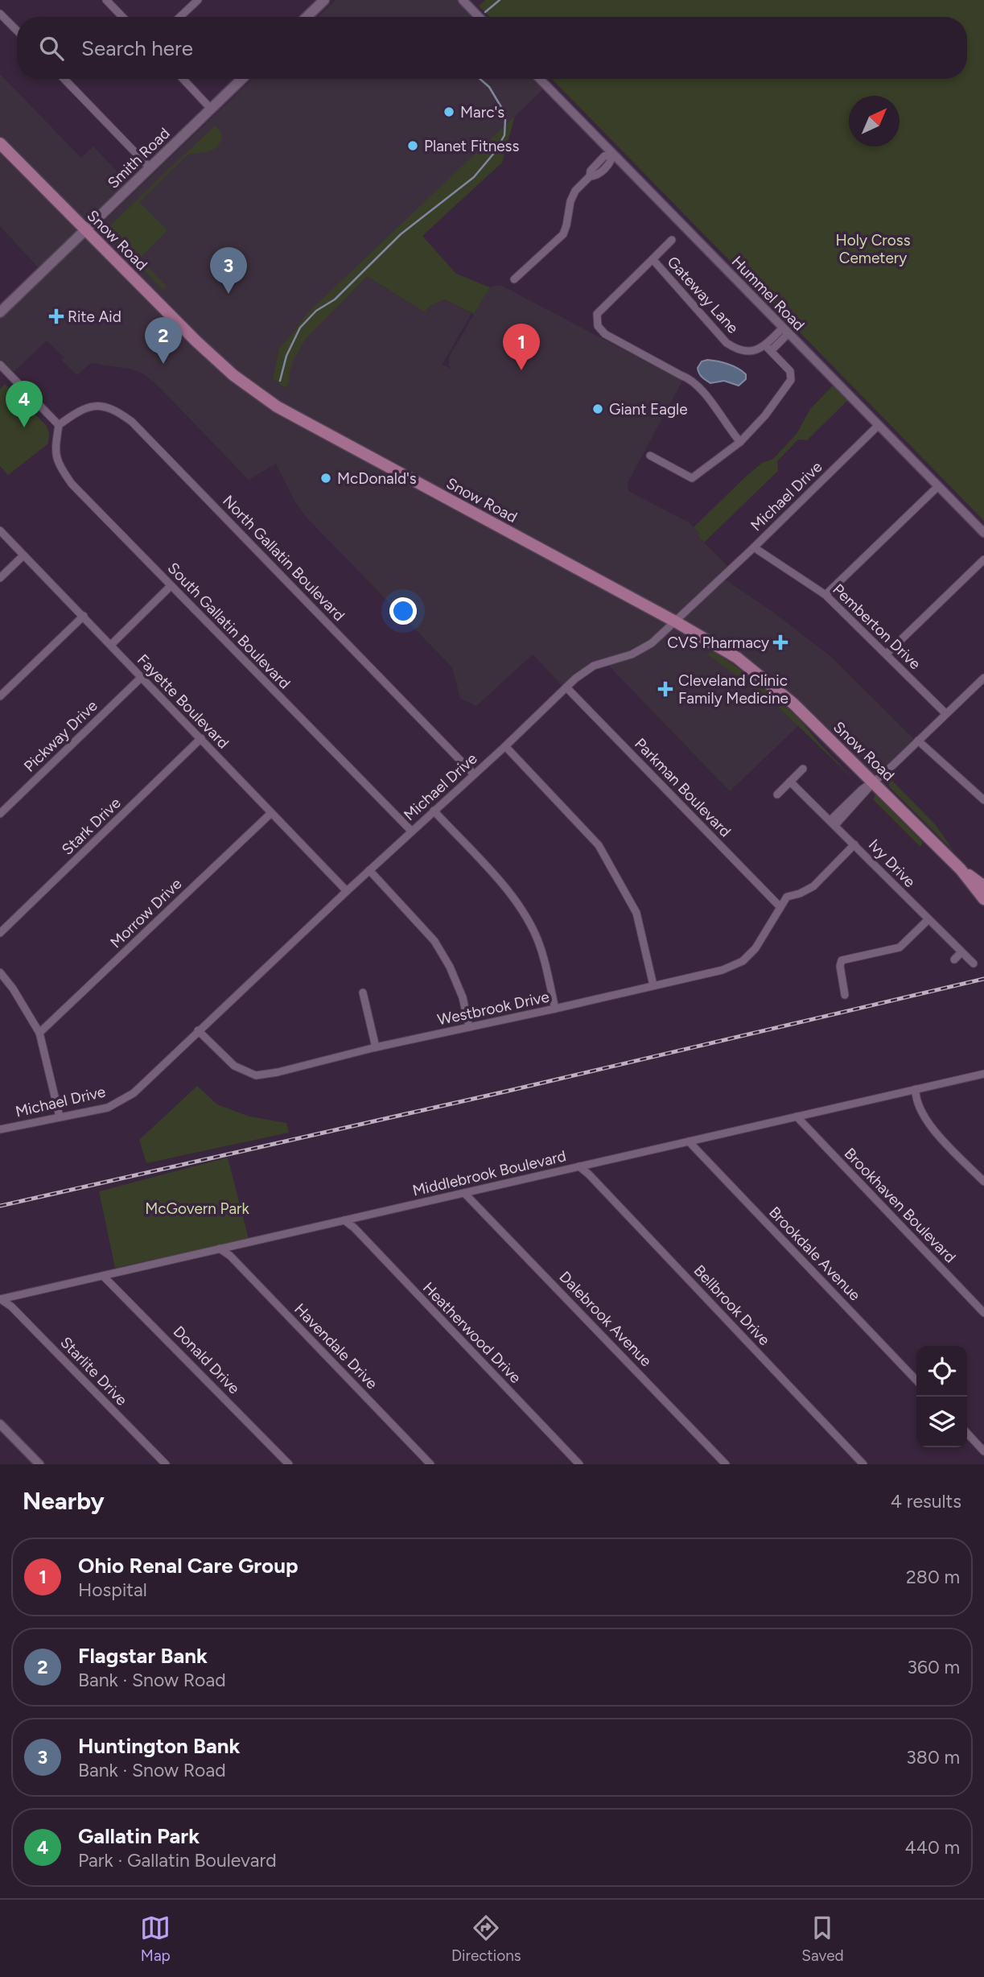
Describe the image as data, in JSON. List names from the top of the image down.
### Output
{
  "streets": {
    "main road": ["Smith Road", "Snow Road"],
    "street": [
      "Hummel Road",
      "Gateway Lane",
      "Michael Drive",
      "North Gallatin Boulevard",
      "South Gallatin Boulevard",
      "Pemberton Drive",
      "Fayette Boulevard",
      "Pickway Drive",
      "Parkman Boulevard",
      "Stark Drive",
      "Ivy Drive",
      "Morrow Drive",
      "Westbrook Drive",
      "Middlebrook Boulevard",
      "Brookhaven Boulevard",
      "Brookdale Avenue",
      "Bellbrook Drive",
      "Dalebrook Avenue",
      "Heatherwood Drive",
      "Havendale Drive",
      "Donald Drive",
      "Starlite Drive"
    ]
  },
  "crossings": [
    ["Smith Road", "Snow Road"],
    ["Snow Road", "Michael Drive"],
    ["Hummel Road", "Michael Drive"],
    ["Michael Drive", "North Gallatin Boulevard"],
    ["Michael Drive", "South Gallatin Boulevard"],
    ["Michael Drive", "Pemberton Drive"],
    ["Michael Drive", "Fayette Boulevard"],
    ["Michael Drive", "Parkman Boulevard"],
    ["Michael Drive", "Westbrook Drive"],
    ["North Gallatin Boulevard", "South Gallatin Boulevard"],
    ["Fayette Boulevard", "Pickway Drive"],
    ["Fayette Boulevard", "Stark Drive"],
    ["Fayette Boulevard", "Morrow Drive"],
    ["Parkman Boulevard", "Westbrook Drive"],
    ["Middlebrook Boulevard", "Brookhaven Boulevard"],
    ["Middlebrook Boulevard", "Brookdale Avenue"],
    ["Middlebrook Boulevard", "Bellbrook Drive"],
    ["Middlebrook Boulevard", "Dalebrook Avenue"],
    ["Middlebrook Boulevard", "Heatherwood Drive"],
    ["Middlebrook Boulevard", "Havendale Drive"],
    ["Middlebrook Boulevard", "Donald Drive"],
    ["Middlebrook Boulevard", "Starlite Drive"]
  ],
  "parks": ["Holy Cross Cemetery", "McGovern Park"],
  "places": {
    "other": [
      "Marc's",
      "Planet Fitness",
      "Giant Eagle",
      "McDonald's"
    ],
    "health": ["Rite Aid", "CVS Pharmacy", "Cleveland Clinic Family Medicine"]
  },
  "north": "top right",
  "page": {
    "search": "Search here",
    "pins": [
      "3",
      "2",
      "1",
      "4"
    ],
    "heading": ["Nearby", "4 results"],
    "list": [
      {
        "mark": "1",
        "name": "Ohio Renal Care Group",
        "note": "Hospital",
        "value": "280 m"
      },
      {
        "mark": "2",
        "name": "Flagstar Bank",
        "note": "Bank · Snow Road",
        "value": "360 m"
      },
      {
        "mark": "3",
        "name": "Huntington Bank",
        "note": "Bank · Snow Road",
        "value": "380 m"
      },
      {
        "mark": "4",
        "name": "Gallatin Park",
        "note": "Park · Gallatin Boulevard",
        "value": "440 m"
      }
    ],
    "nav": ["Map", "Directions", "Saved"]
  }
}
